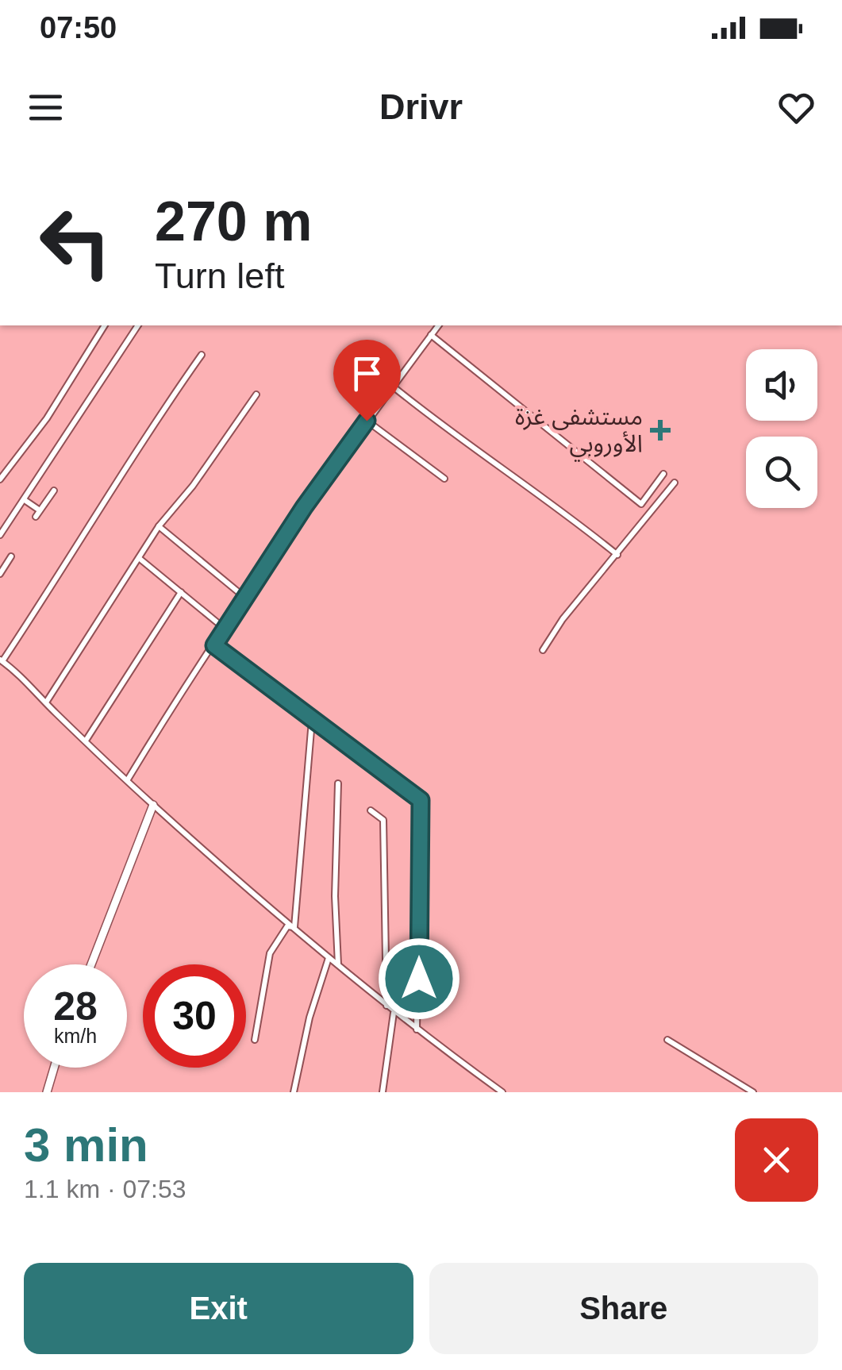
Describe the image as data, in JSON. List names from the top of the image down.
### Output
{
  "places": {
    "health": ["مستشفى غزة الأوروبي"]
  },
  "page": {
    "status": "07:50",
    "header": "Drivr",
    "turn": ["270 m", "Turn left"],
    "speed": "28 km/h",
    "limit": "30",
    "heading": ["3 min", "1.1 km · 07:53"],
    "buttons": ["Exit", "Share"]
  }
}
